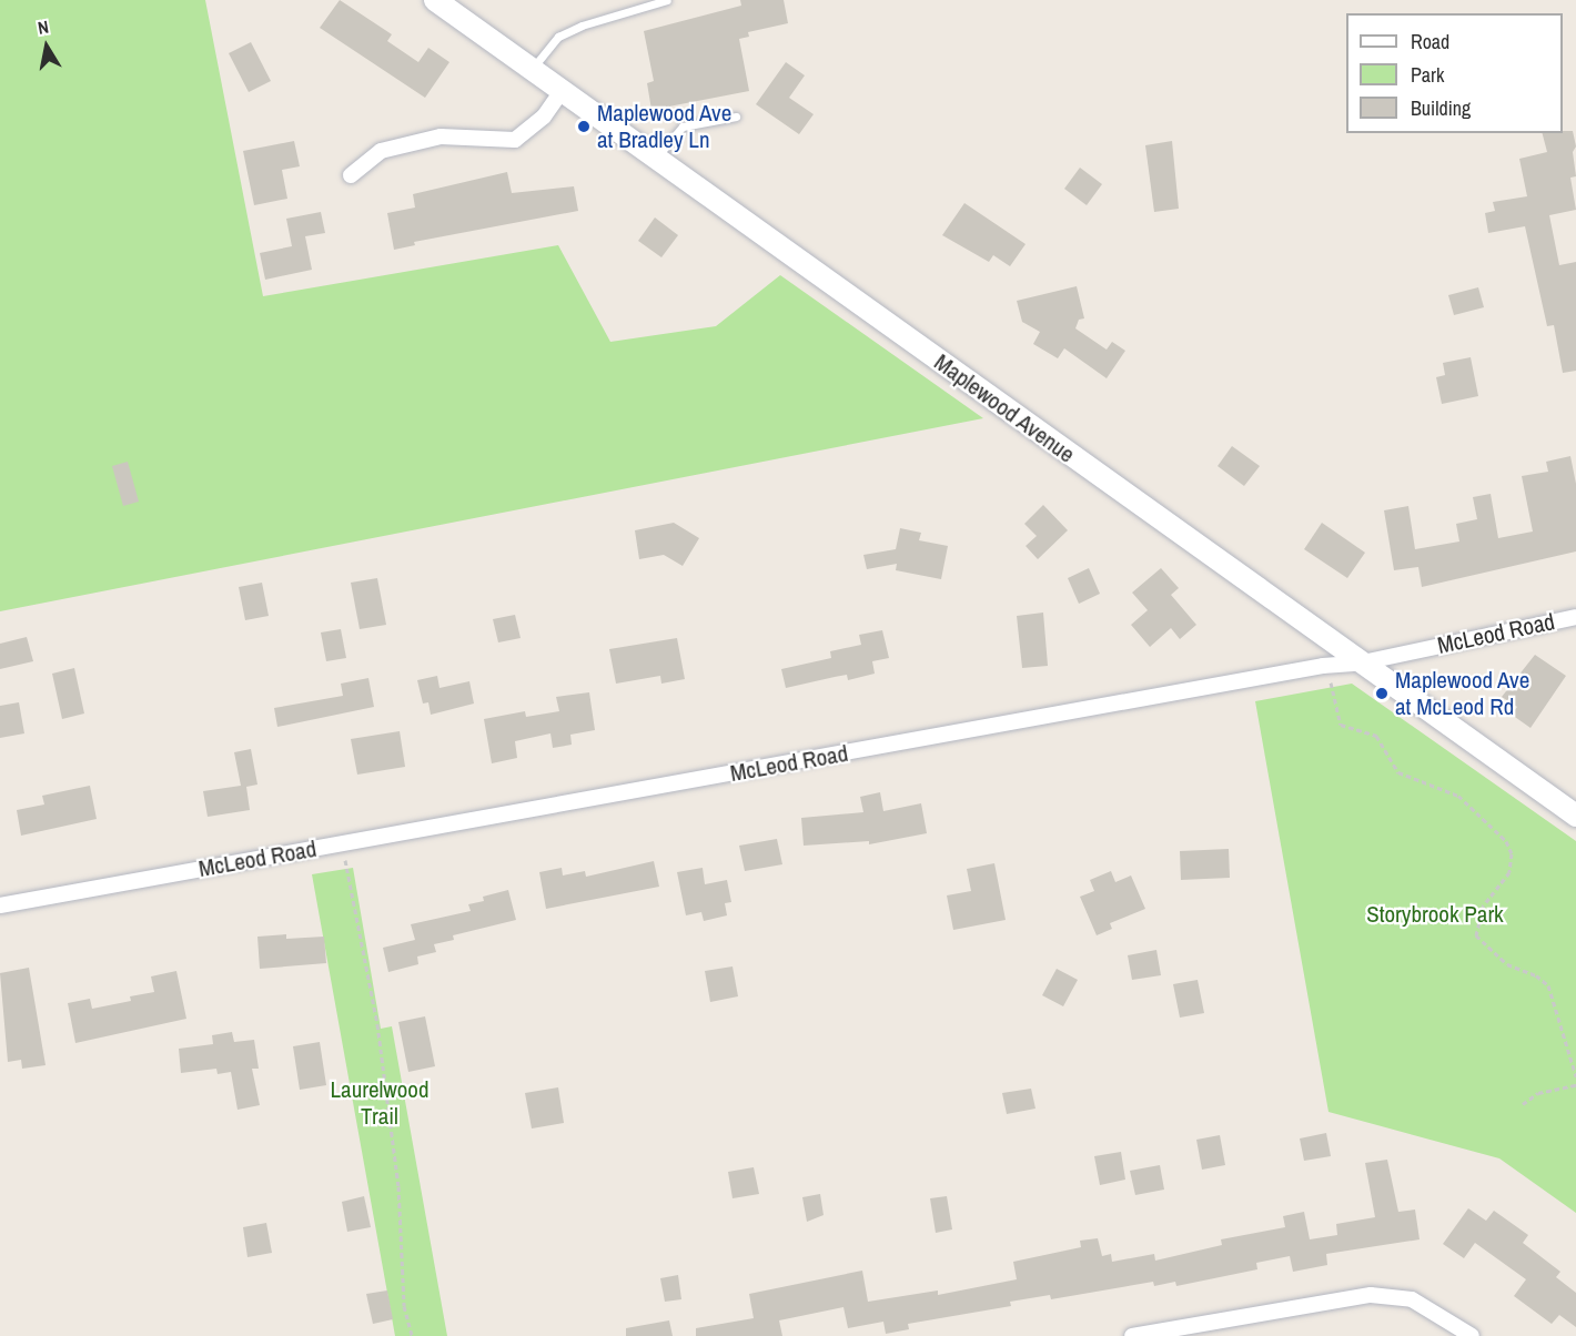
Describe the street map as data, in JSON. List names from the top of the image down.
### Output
{
  "streets": {
    "street": ["Maplewood Avenue", "McLeod Road"]
  },
  "crossings": [
    ["Maplewood Avenue", "McLeod Road"]
  ],
  "parks": ["Storybrook Park", "Laurelwood Trail"],
  "places": ["Maplewood Ave at Bradley Ln", "Maplewood Ave at McLeod Rd"],
  "legend": ["Road", "Park", "Building"],
  "north": "top"
}
